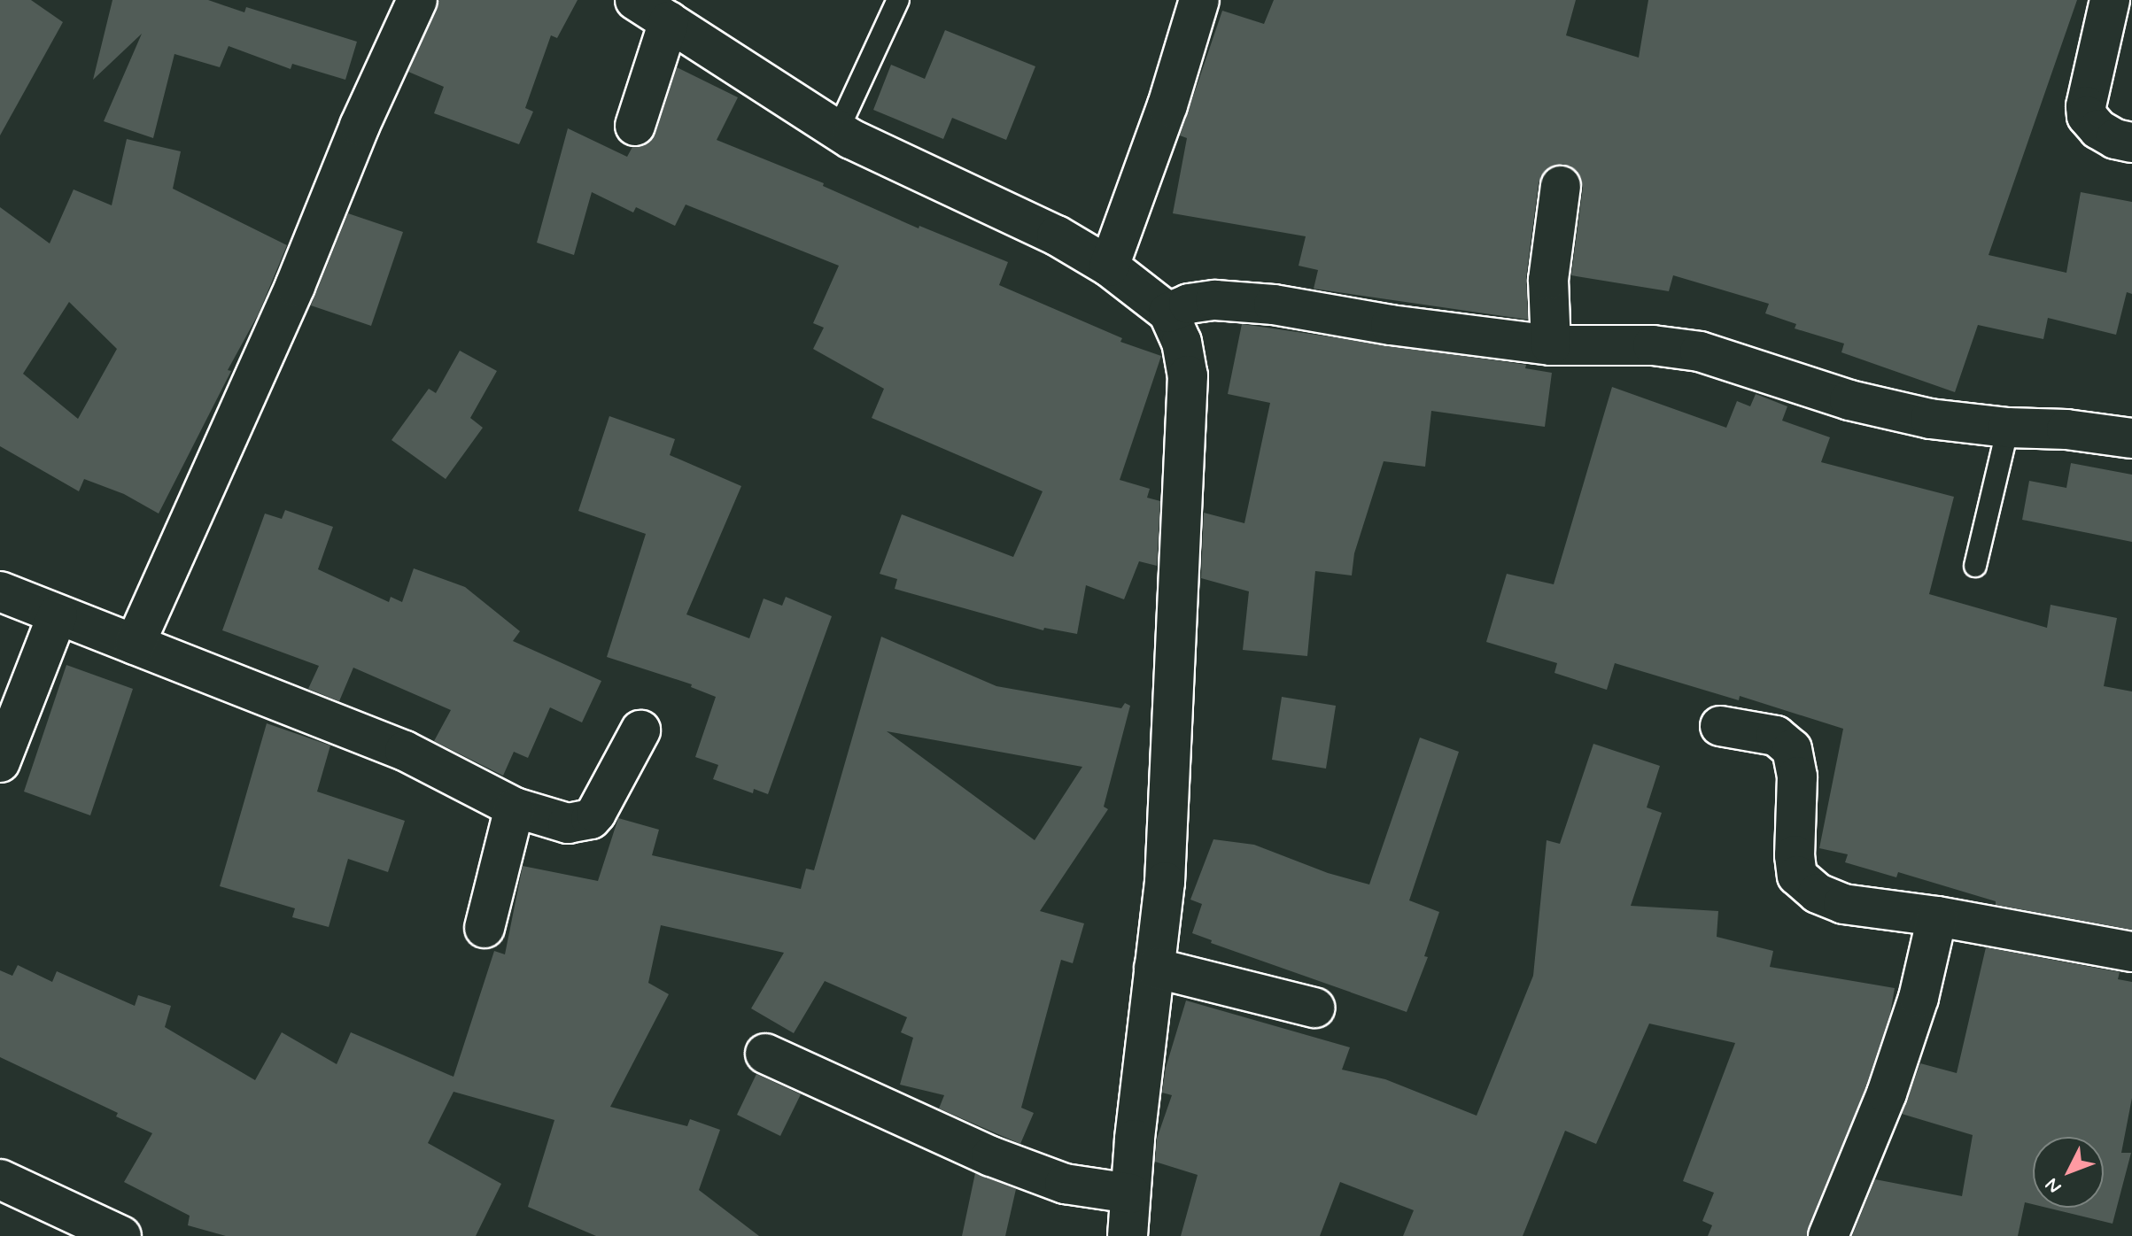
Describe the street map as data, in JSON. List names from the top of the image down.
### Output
{
  "north": "bottom left"
}
